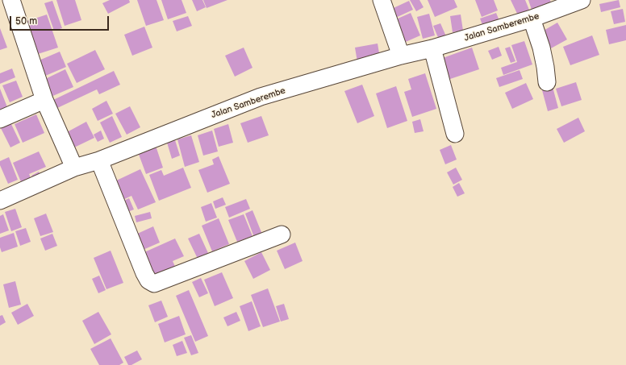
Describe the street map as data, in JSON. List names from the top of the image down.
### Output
{
  "streets": {
    "street": ["Jalan Samberembe"]
  },
  "scale_bar": "50 m"
}
